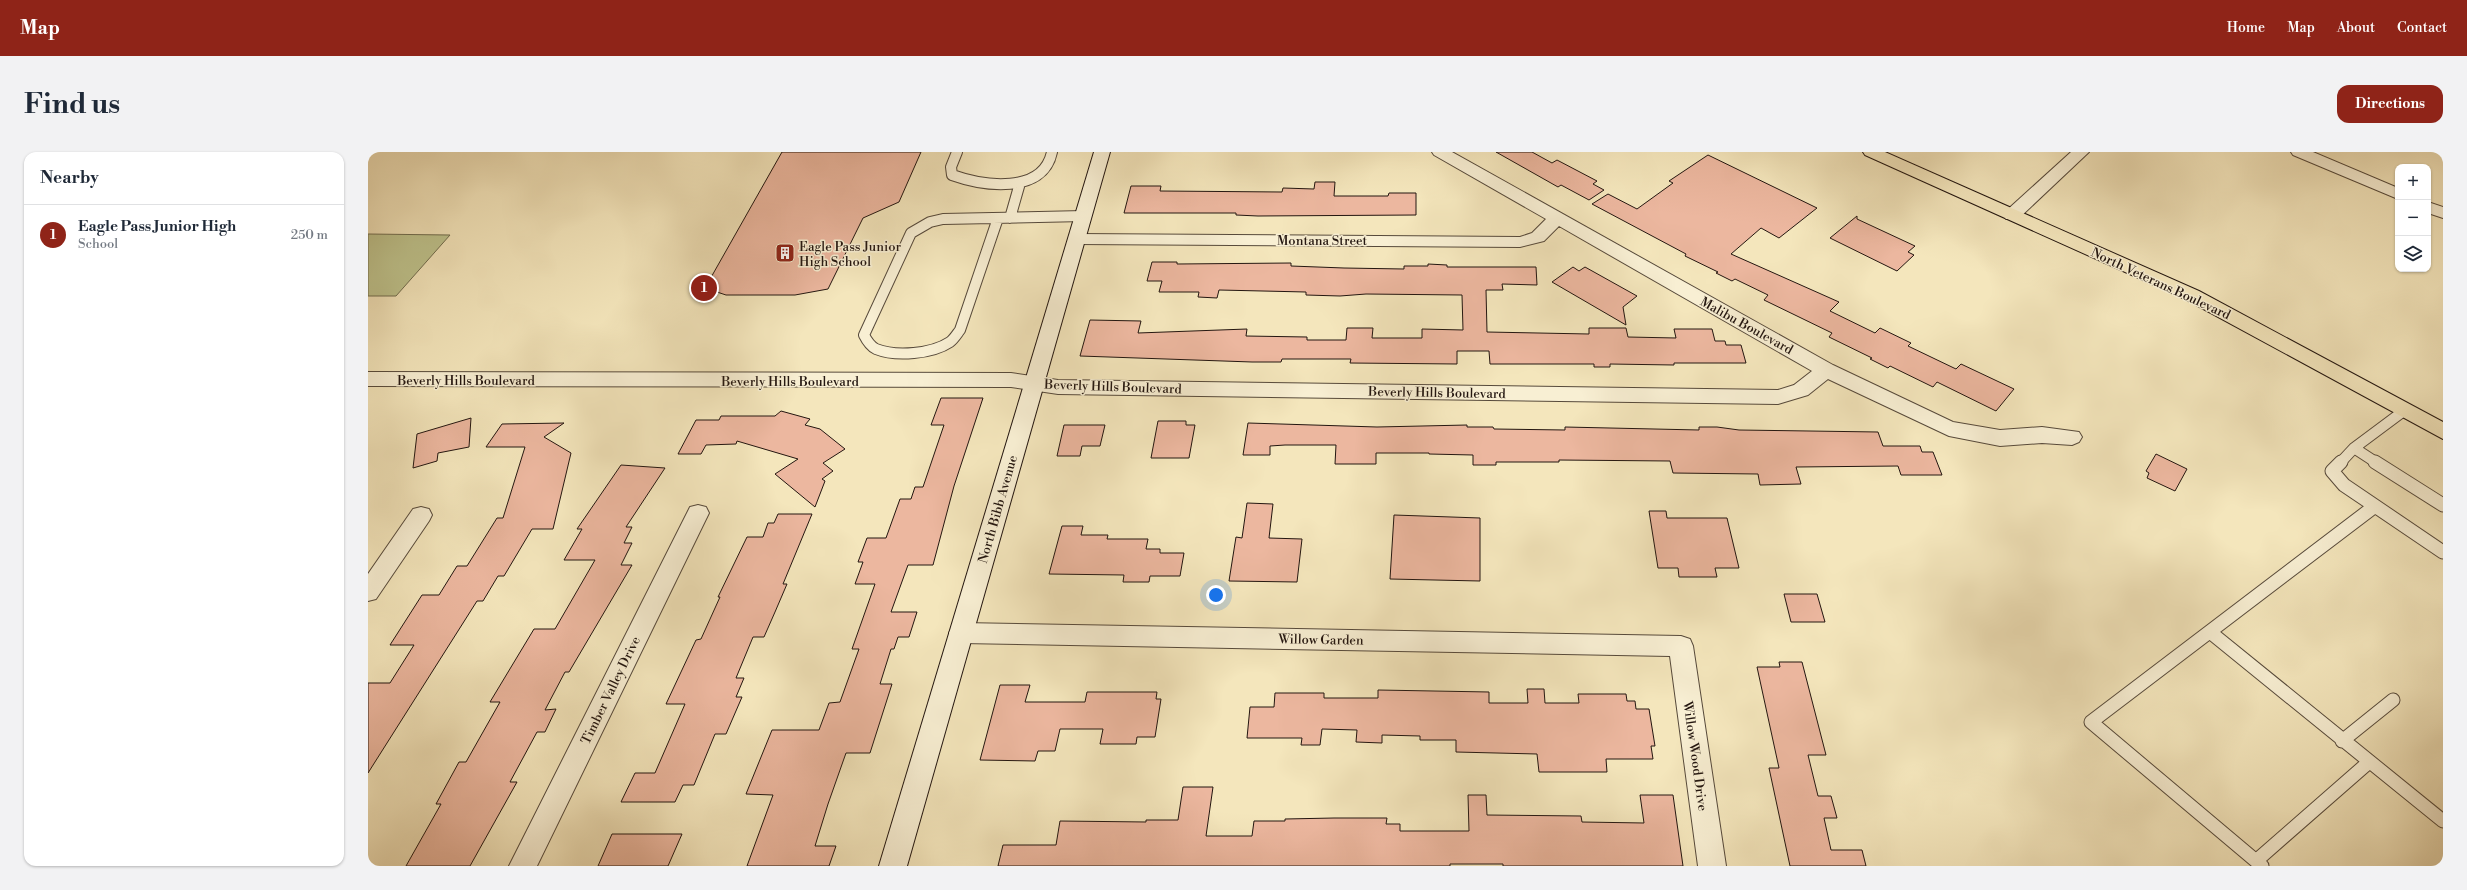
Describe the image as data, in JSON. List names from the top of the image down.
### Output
{
  "streets": {
    "highway": ["North Veterans Boulevard"],
    "street": [
      "Montana Street",
      "Malibu Boulevard",
      "Beverly Hills Boulevard",
      "North Bibb Avenue",
      "Willow Garden",
      "Timber Valley Drive",
      "Willow Wood Drive"
    ]
  },
  "crossings": [
    ["Montana Street", "Malibu Boulevard"],
    ["Montana Street", "North Bibb Avenue"],
    ["Malibu Boulevard", "Beverly Hills Boulevard"],
    ["Beverly Hills Boulevard", "North Bibb Avenue"],
    ["North Bibb Avenue", "Willow Garden"],
    ["Willow Garden", "Willow Wood Drive"]
  ],
  "places": {
    "building": ["Eagle Pass Junior High School"]
  },
  "page": {
    "header": "Map",
    "nav": [
      "Home",
      "Map",
      "About",
      "Contact"
    ],
    "buttons": "Directions",
    "title": "Find us",
    "heading": "Nearby",
    "map_buttons": ["+", "−"],
    "list": [
      {
        "mark": "1",
        "name": "Eagle Pass Junior High",
        "note": "School",
        "value": "250 m"
      }
    ],
    "pins": "1"
  }
}
